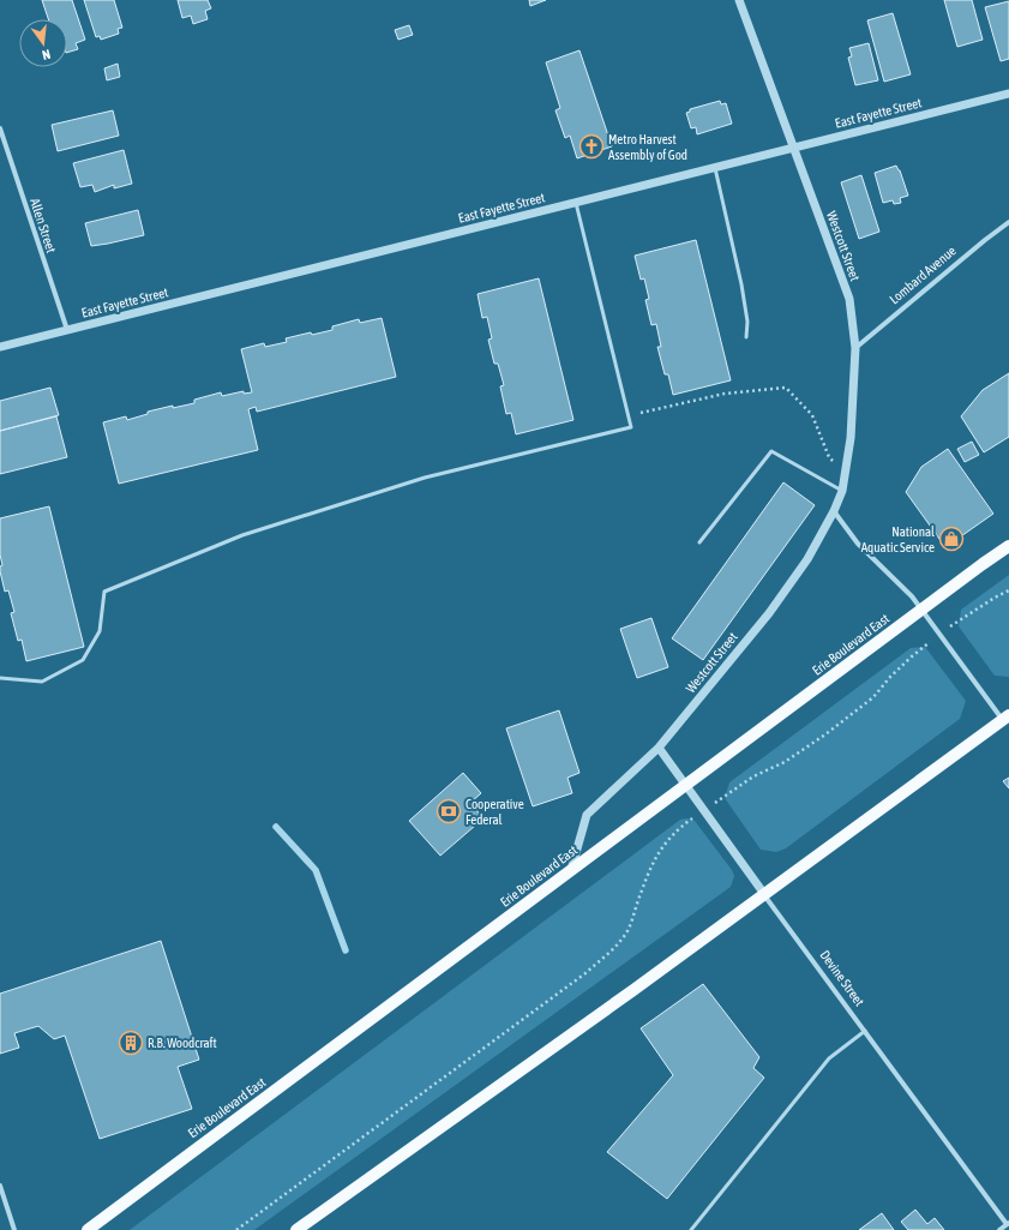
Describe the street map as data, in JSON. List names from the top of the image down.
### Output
{
  "streets": {
    "main road": ["Erie Boulevard East"],
    "street": [
      "East Fayette Street",
      "Allen Street",
      "Westcott Street",
      "Lombard Avenue",
      "Devine Street"
    ]
  },
  "crossings": [
    ["East Fayette Street", "Allen Street"],
    ["East Fayette Street", "Westcott Street"],
    ["Westcott Street", "Lombard Avenue"],
    ["Westcott Street", "Erie Boulevard East"],
    ["Westcott Street", "Devine Street"],
    ["Erie Boulevard East", "Devine Street"]
  ],
  "places": {
    "church": ["Metro Harvest Assembly of God"],
    "shop": ["National Aquatic Service"],
    "bank": ["Cooperative Federal"],
    "building": ["R.B. Woodcraft"]
  },
  "north": "bottom"
}
